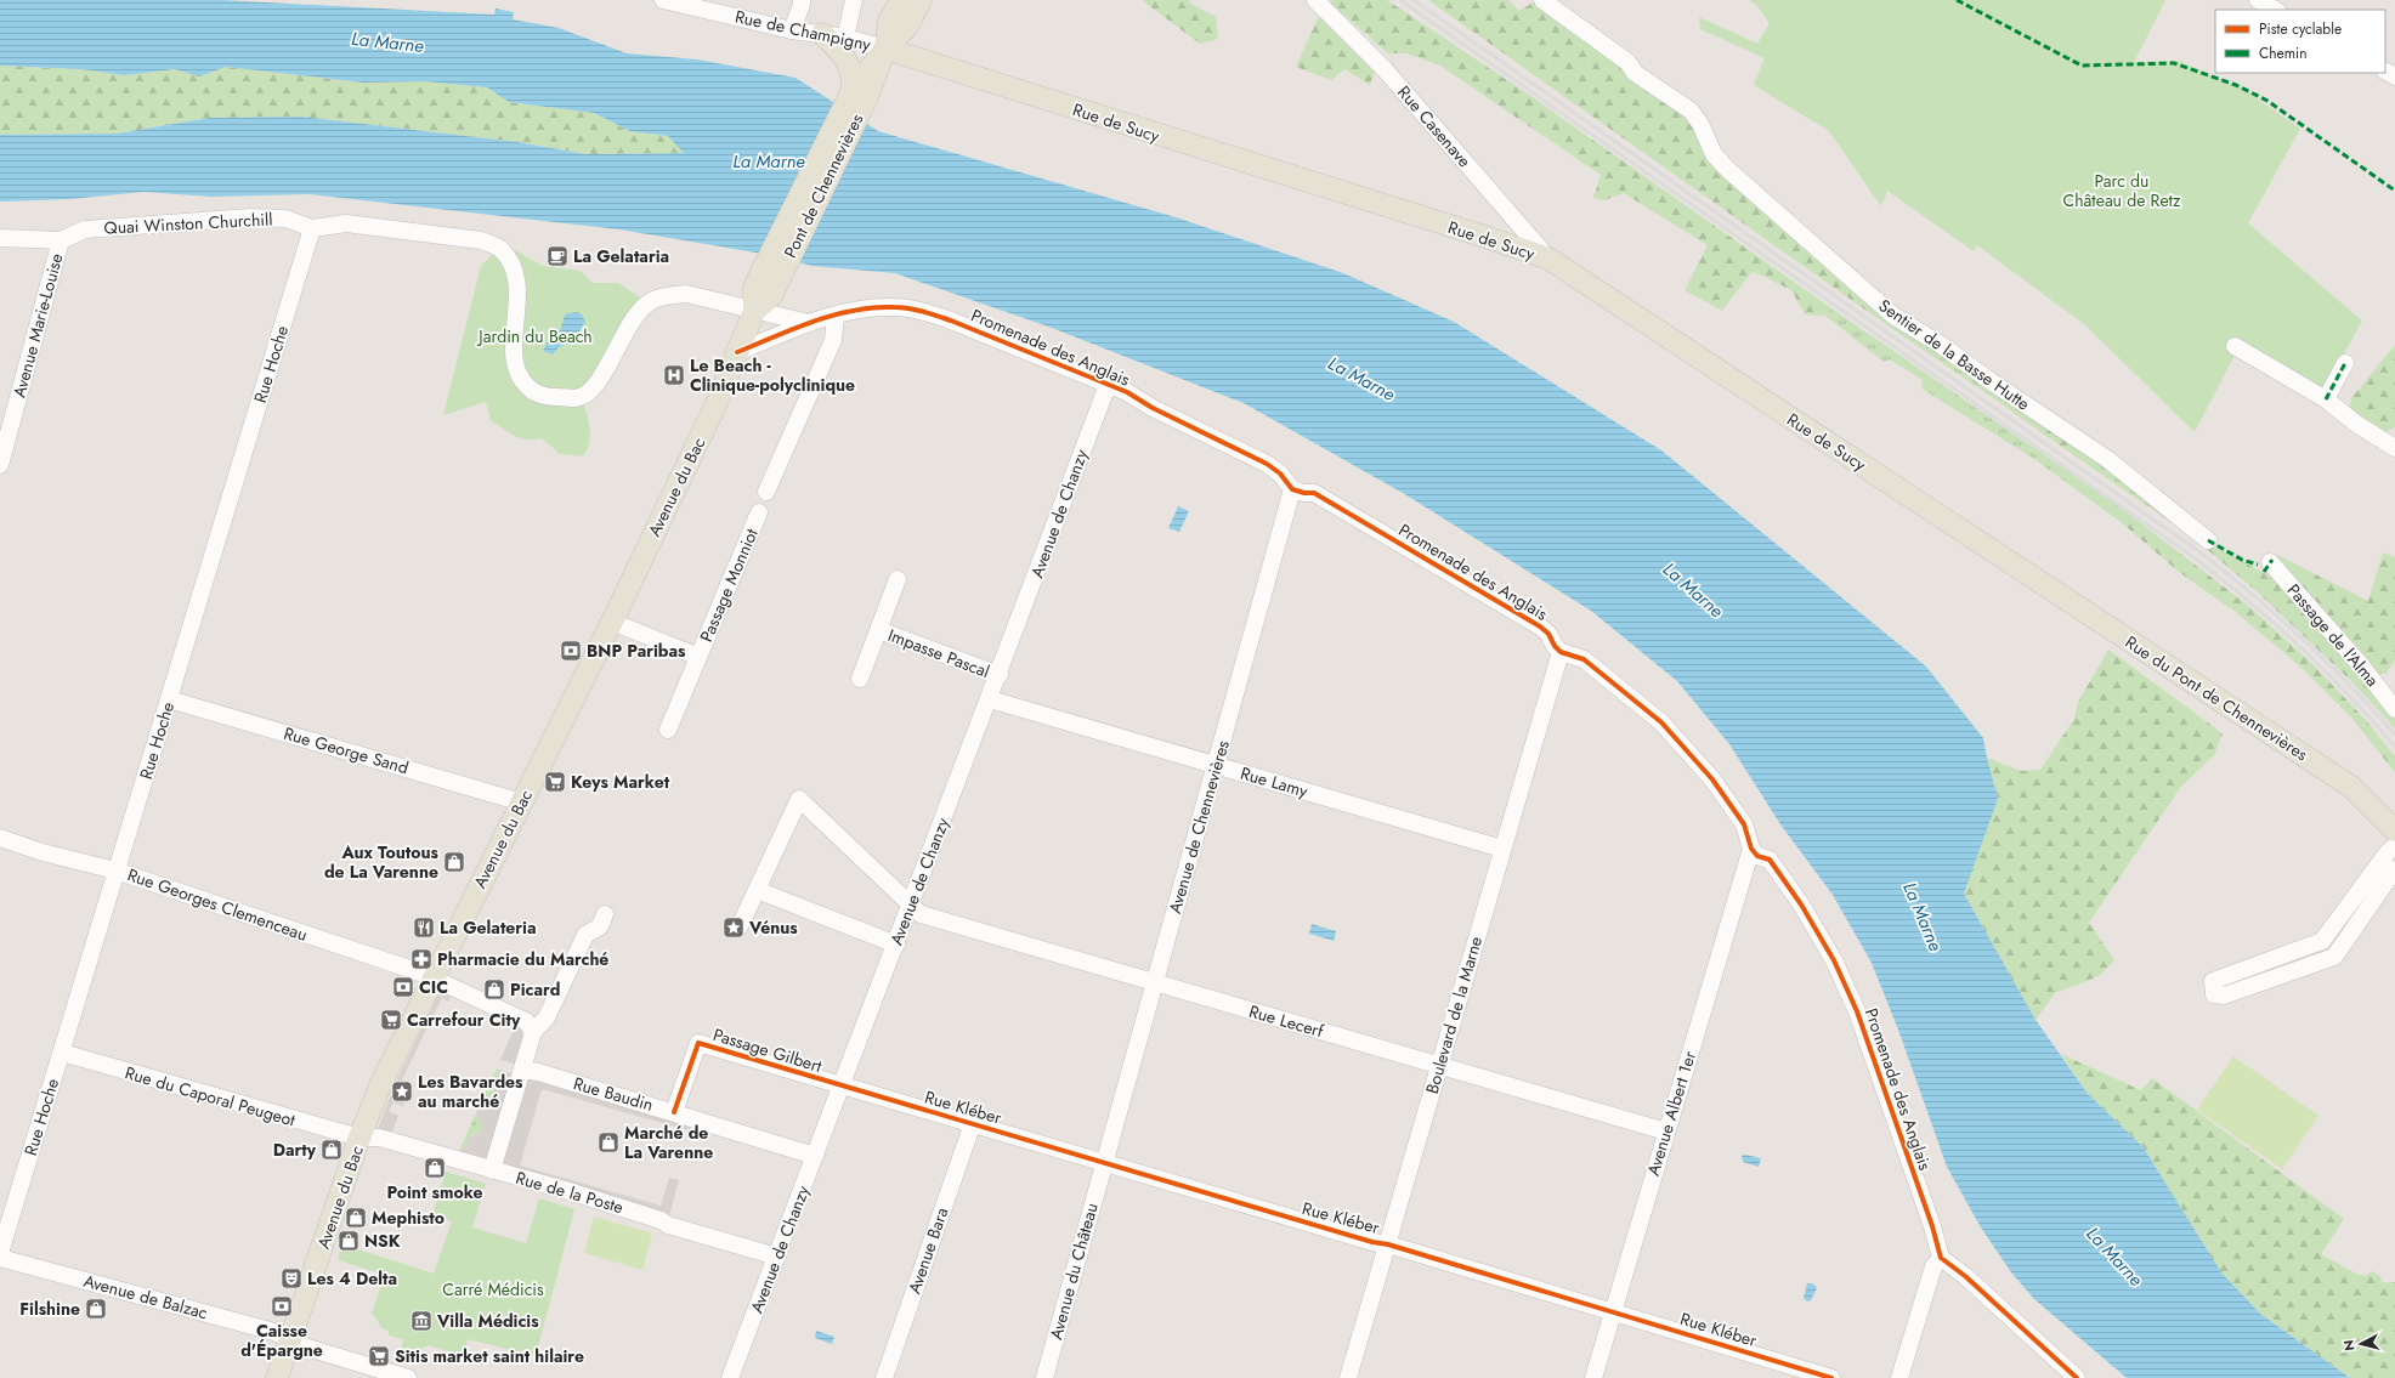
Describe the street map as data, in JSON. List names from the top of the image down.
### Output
{
  "streets": {
    "main road": [
      "Rue de Sucy",
      "Pont de Chennevières",
      "Avenue du Bac",
      "Rue du Pont de Chennevières"
    ],
    "street": [
      "Rue de Champigny",
      "Rue Casenave",
      "Quai Winston Churchill",
      "Avenue Marie-Louise",
      "Promenade des Anglais",
      "Sentier de la Basse Hutte",
      "Rue Hoche",
      "Avenue de Chanzy",
      "Passage Monniot",
      "Passage de l'Alma",
      "Impasse Pascal",
      "Rue George Sand",
      "Rue Lamy",
      "Avenue de Chennevières",
      "Rue Georges Clemenceau",
      "Boulevard de la Marne",
      "Rue Lecerf",
      "Passage Gilbert",
      "Rue Baudin",
      "Rue du Caporal Peugeot",
      "Rue Kléber",
      "Avenue Albert 1er",
      "Rue de la Poste",
      "Avenue Bara",
      "Avenue du Château",
      "Avenue de Balzac"
    ]
  },
  "crossings": [
    ["Rue de Champigny", "Rue de Sucy"],
    ["Rue de Champigny", "Pont de Chennevières"],
    ["Rue de Sucy", "Rue Casenave"],
    ["Rue de Sucy", "Pont de Chennevières"],
    ["Rue de Sucy", "Rue du Pont de Chennevières"],
    ["Pont de Chennevières", "Quai Winston Churchill"],
    ["Pont de Chennevières", "Promenade des Anglais"],
    ["Pont de Chennevières", "Avenue du Bac"],
    ["Quai Winston Churchill", "Avenue Marie-Louise"],
    ["Quai Winston Churchill", "Promenade des Anglais"],
    ["Quai Winston Churchill", "Rue Hoche"],
    ["Quai Winston Churchill", "Avenue du Bac"],
    ["Promenade des Anglais", "Avenue du Bac"],
    ["Promenade des Anglais", "Avenue de Chanzy"],
    ["Promenade des Anglais", "Avenue de Chennevières"],
    ["Promenade des Anglais", "Boulevard de la Marne"],
    ["Promenade des Anglais", "Avenue Albert 1er"],
    ["Rue Hoche", "Rue George Sand"],
    ["Rue Hoche", "Rue Georges Clemenceau"],
    ["Rue Hoche", "Rue du Caporal Peugeot"],
    ["Avenue du Bac", "Passage Monniot"],
    ["Avenue du Bac", "Rue George Sand"],
    ["Avenue du Bac", "Rue Georges Clemenceau"],
    ["Avenue du Bac", "Rue du Caporal Peugeot"],
    ["Avenue du Bac", "Rue de la Poste"],
    ["Avenue du Bac", "Avenue de Balzac"],
    ["Avenue de Chanzy", "Impasse Pascal"],
    ["Avenue de Chanzy", "Rue Lamy"],
    ["Avenue de Chanzy", "Rue Lecerf"],
    ["Avenue de Chanzy", "Passage Gilbert"],
    ["Avenue de Chanzy", "Rue Baudin"],
    ["Avenue de Chanzy", "Rue Kléber"],
    ["Avenue de Chanzy", "Rue de la Poste"],
    ["Rue Lamy", "Avenue de Chennevières"],
    ["Rue Lamy", "Boulevard de la Marne"],
    ["Avenue de Chennevières", "Rue Lecerf"],
    ["Avenue de Chennevières", "Rue Kléber"],
    ["Avenue de Chennevières", "Avenue du Château"],
    ["Boulevard de la Marne", "Rue Lecerf"],
    ["Boulevard de la Marne", "Rue Kléber"],
    ["Rue Lecerf", "Avenue Albert 1er"],
    ["Passage Gilbert", "Rue Baudin"],
    ["Passage Gilbert", "Rue Kléber"],
    ["Rue du Caporal Peugeot", "Rue de la Poste"],
    ["Rue Kléber", "Avenue Albert 1er"],
    ["Rue Kléber", "Avenue Bara"],
    ["Rue Kléber", "Avenue du Château"]
  ],
  "water": ["La Marne"],
  "parks": ["Parc du Château de Retz", "Jardin du Beach", "Carré Médicis"],
  "places": {
    "cafe": ["La Gelataria"],
    "hospital": ["Le Beach - Clinique-polyclinique"],
    "bank": ["BNP Paribas", "CIC", "Caisse d'Épargne"],
    "supermarket": ["Keys Market", "Carrefour City", "Sitis market saint hilaire"],
    "shop": [
      "Aux Toutous de La Varenne",
      "Picard",
      "Marché de La Varenne",
      "Darty",
      "Point smoke",
      "Mephisto",
      "NSK",
      "Filshine"
    ],
    "restaurant": ["La Gelateria"],
    "place": ["Vénus", "Les Bavardes au marché"],
    "pharmacy": ["Pharmacie du Marché"],
    "theatre": ["Les 4 Delta"],
    "museum": ["Villa Médicis"]
  },
  "legend": ["Piste cyclable", "Chemin"],
  "north": "left"
}
